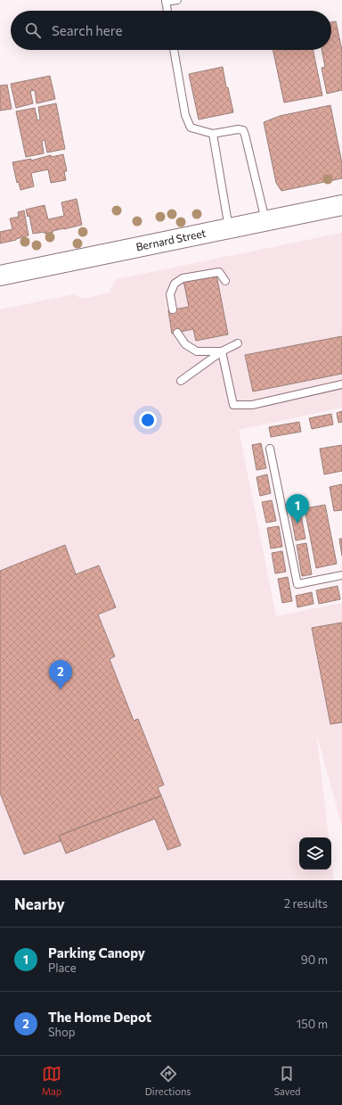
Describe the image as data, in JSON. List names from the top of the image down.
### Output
{
  "streets": {
    "street": ["Bernard Street"]
  },
  "page": {
    "search": "Search here",
    "pins": ["1", "2"],
    "heading": ["Nearby", "2 results"],
    "list": [
      {
        "mark": "1",
        "name": "Parking Canopy",
        "note": "Place",
        "value": "90 m"
      },
      {
        "mark": "2",
        "name": "The Home Depot",
        "note": "Shop",
        "value": "150 m"
      }
    ],
    "nav": ["Map", "Directions", "Saved"]
  }
}
